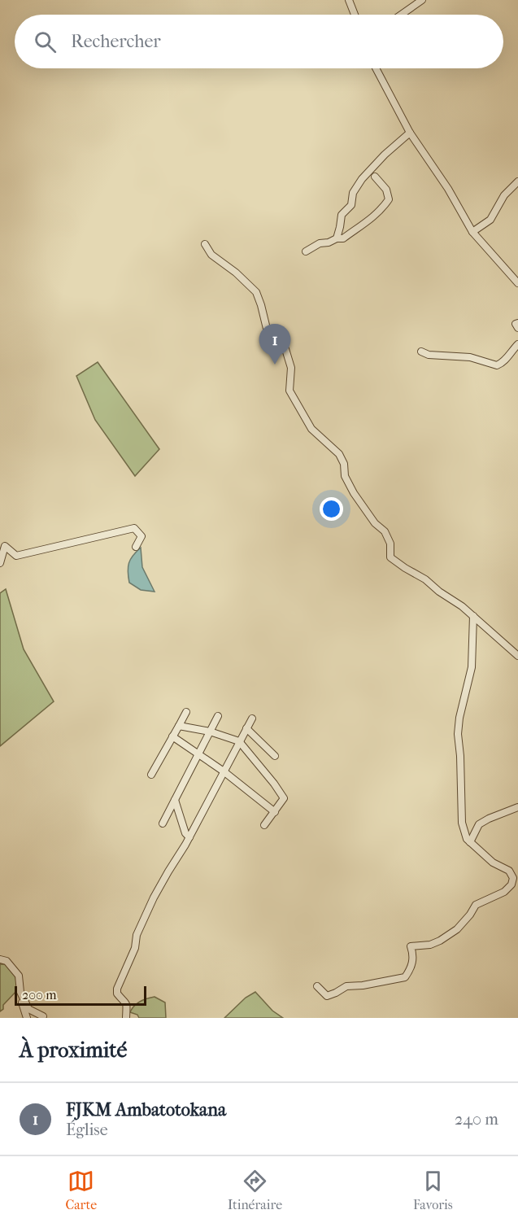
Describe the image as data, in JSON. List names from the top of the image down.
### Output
{
  "scale_bar": "200 m",
  "page": {
    "search": "Rechercher",
    "pins": "1",
    "scale": "200 m",
    "heading": "À proximité",
    "list": [
      {
        "mark": "1",
        "name": "FJKM Ambatotokana",
        "note": "Église",
        "value": "240 m"
      }
    ],
    "nav": ["Carte", "Itinéraire", "Favoris"]
  }
}
